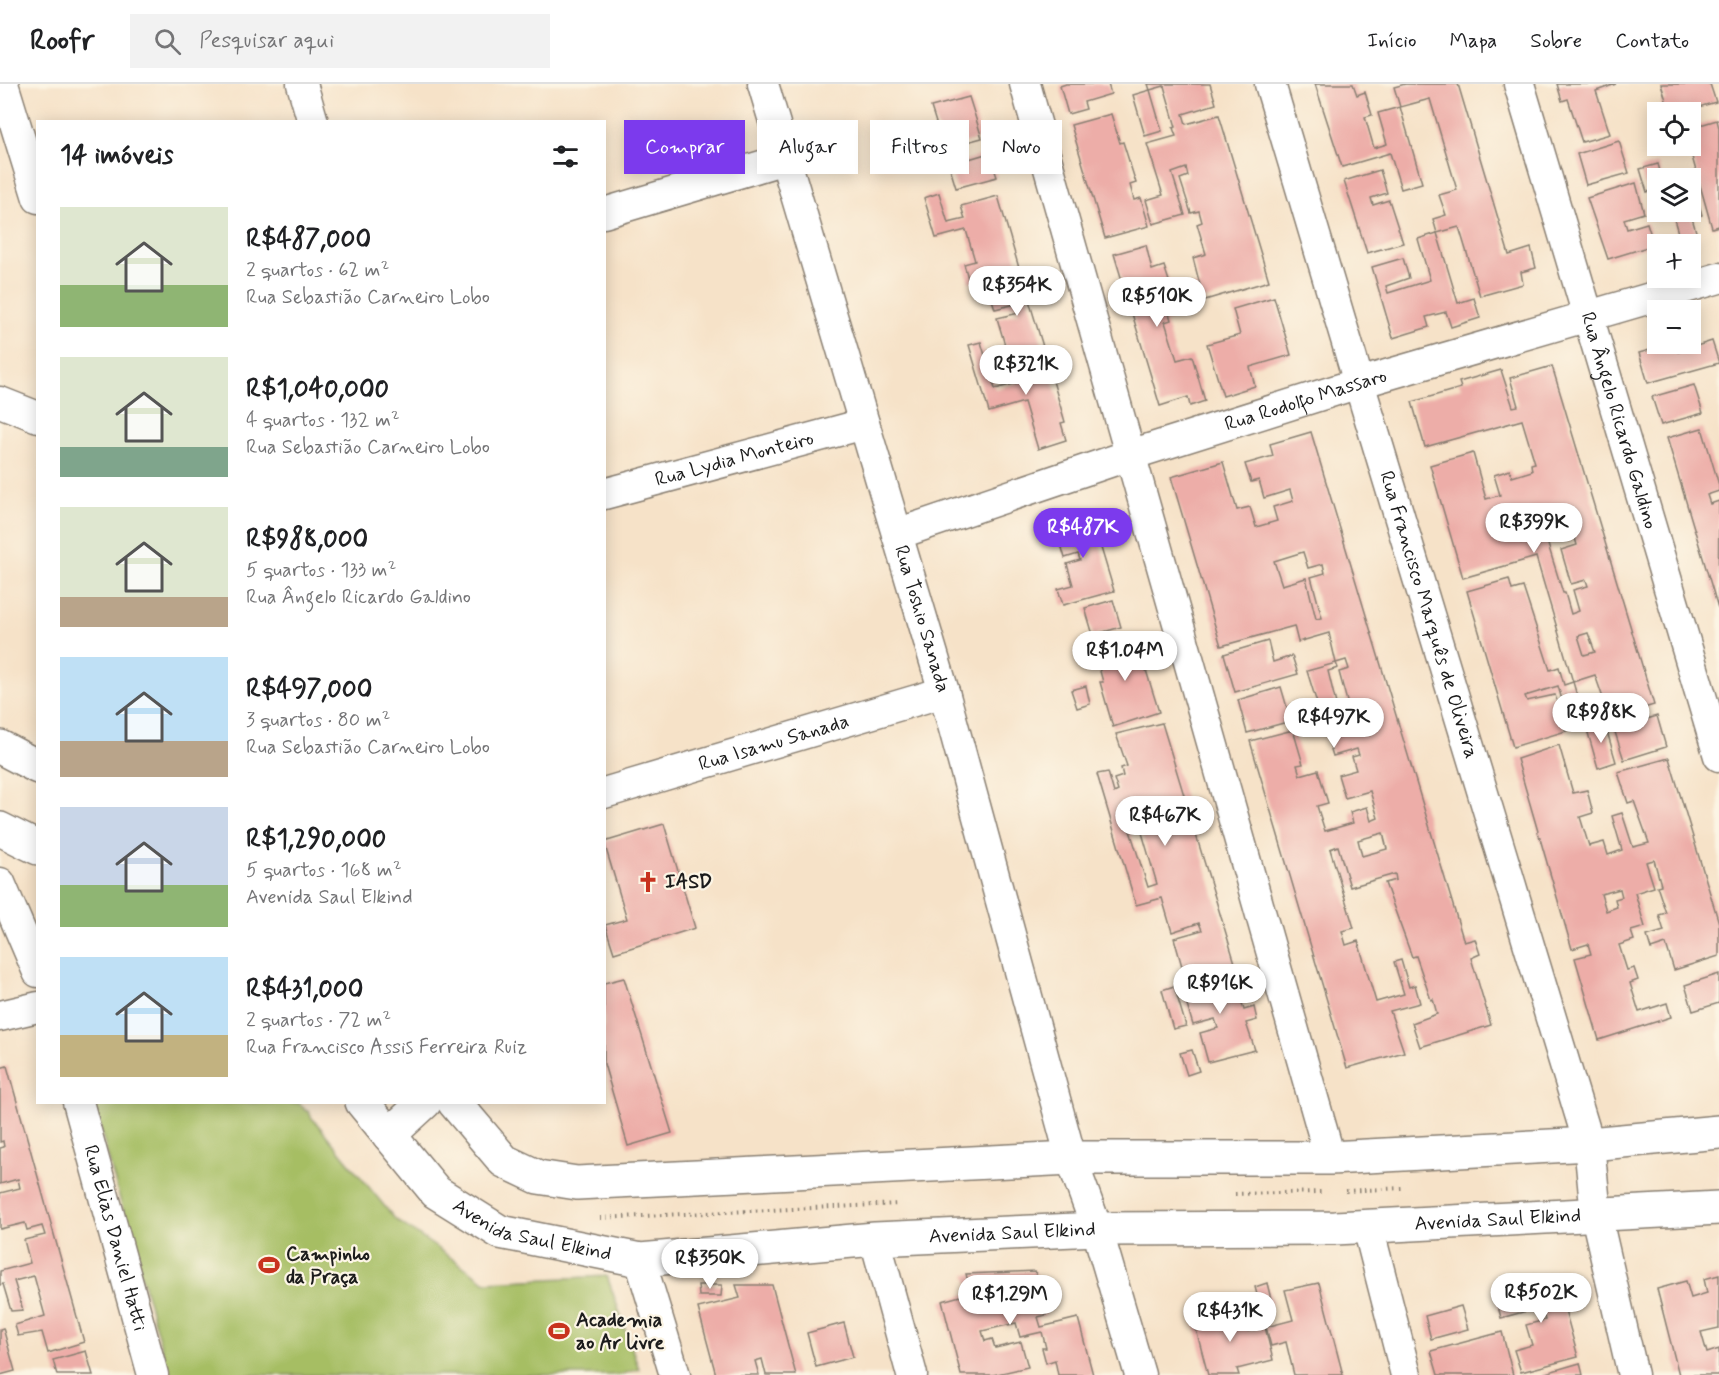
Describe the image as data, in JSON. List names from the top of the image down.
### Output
{
  "streets": {
    "main road": ["Avenida Saul Elkind"],
    "street": [
      "Rua Rodolfo Massaro",
      "Rua Ângelo Ricardo Galdino",
      "Rua Lydia Monteiro",
      "Rua Francisco Marquês de Oliveira",
      "Rua Toshio Sanada",
      "Rua Isamu Sanada",
      "Rua Elias Daniel Hatti"
    ]
  },
  "crossings": [
    ["Rua Rodolfo Massaro", "Rua Ângelo Ricardo Galdino"],
    ["Rua Rodolfo Massaro", "Rua Francisco Marquês de Oliveira"],
    ["Rua Rodolfo Massaro", "Rua Toshio Sanada"],
    ["Rua Lydia Monteiro", "Rua Toshio Sanada"],
    ["Rua Francisco Marquês de Oliveira", "Avenida Saul Elkind"],
    ["Rua Toshio Sanada", "Rua Isamu Sanada"],
    ["Rua Toshio Sanada", "Avenida Saul Elkind"]
  ],
  "places": {
    "church": ["IASD"],
    "sports": ["Campinho da Praça", "Academia ao Ar livre"]
  },
  "page": {
    "header": "Roofr",
    "search": "Pesquisar aqui",
    "nav": [
      "Início",
      "Mapa",
      "Sobre",
      "Contato"
    ],
    "map_buttons": ["+", "−"],
    "chip": [
      "Comprar",
      "Alugar",
      "Filtros",
      "Novo"
    ],
    "heading": "14 imóveis",
    "list": [
      {
        "name": "R$487,000",
        "note": "2 quartos · 62 m² · Rua Sebastião Carneiro Lobo"
      },
      {
        "name": "R$1,040,000",
        "note": "4 quartos · 132 m² · Rua Sebastião Carneiro Lobo"
      },
      {
        "name": "R$988,000",
        "note": "5 quartos · 133 m² · Rua Ângelo Ricardo Galdino"
      },
      {
        "name": "R$497,000",
        "note": "3 quartos · 80 m² · Rua Sebastião Carneiro Lobo"
      },
      {
        "name": "R$1,290,000",
        "note": "5 quartos · 168 m² · Avenida Saul Elkind"
      },
      {
        "name": "R$431,000",
        "note": "2 quartos · 72 m² · Rua Francisco Assis Ferreira Ruiz"
      }
    ],
    "price": [
      "R$354K",
      "R$510K",
      "R$321K",
      "R$399K",
      "R$487K",
      "R$1.04M",
      "R$988K",
      "R$497K",
      "R$467K",
      "R$916K",
      "R$350K",
      "R$502K",
      "R$1.29M",
      "R$431K"
    ]
  }
}
